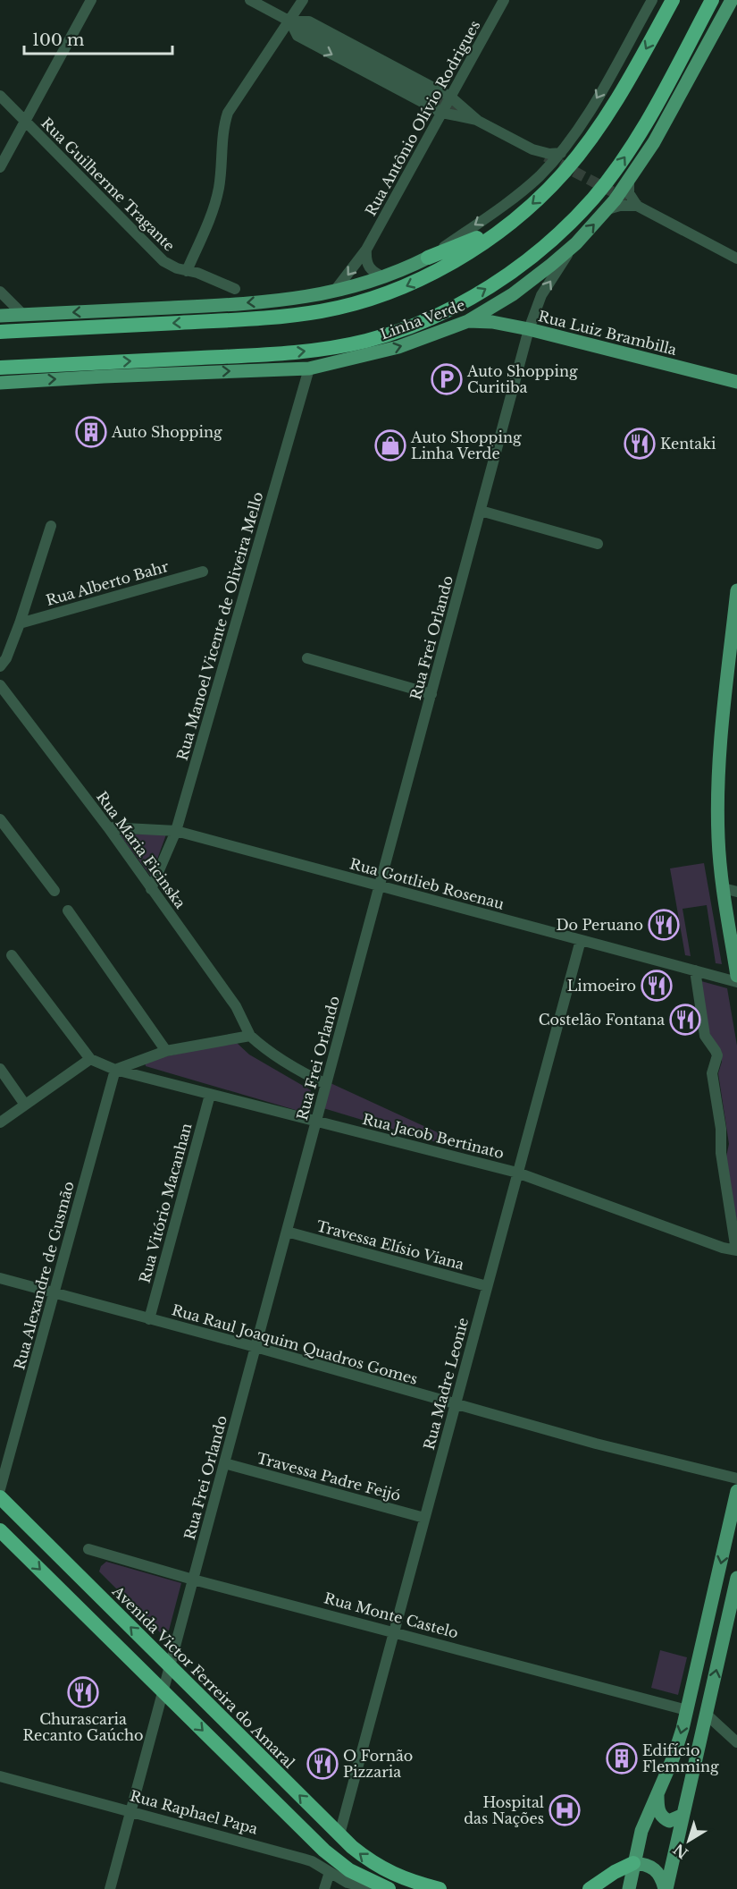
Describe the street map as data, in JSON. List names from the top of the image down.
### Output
{
  "streets": {
    "highway": ["Linha Verde", "Avenida Victor Ferreira do Amaral"],
    "main road": ["Rua Luiz Brambilla"],
    "street": [
      "Rua Antônio Olívio Rodrigues",
      "Rua Guilherme Tragante",
      "Rua Alberto Bahr",
      "Rua Manoel Vicente de Oliveira Mello",
      "Rua Frei Orlando",
      "Rua Maria Ficinska",
      "Rua Gottlieb Rosenau",
      "Rua Jacob Bertinato",
      "Rua Vitório Macanhan",
      "Travessa Elísio Viana",
      "Rua Alexandre de Gusmão",
      "Rua Raul Joaquim Quadros Gomes",
      "Rua Madre Leonie",
      "Travessa Padre Feijó",
      "Rua Monte Castelo",
      "Rua Raphael Papa"
    ]
  },
  "crossings": [
    ["Linha Verde", "Rua Luiz Brambilla"],
    ["Linha Verde", "Rua Manoel Vicente de Oliveira Mello"],
    ["Linha Verde", "Rua Frei Orlando"],
    ["Rua Luiz Brambilla", "Rua Frei Orlando"],
    ["Rua Manoel Vicente de Oliveira Mello", "Rua Maria Ficinska"],
    ["Rua Manoel Vicente de Oliveira Mello", "Rua Gottlieb Rosenau"],
    ["Rua Frei Orlando", "Rua Gottlieb Rosenau"],
    ["Rua Frei Orlando", "Rua Jacob Bertinato"],
    ["Rua Frei Orlando", "Travessa Elísio Viana"],
    ["Rua Frei Orlando", "Rua Raul Joaquim Quadros Gomes"],
    ["Rua Frei Orlando", "Travessa Padre Feijó"],
    ["Rua Frei Orlando", "Rua Monte Castelo"],
    ["Rua Frei Orlando", "Avenida Victor Ferreira do Amaral"],
    ["Rua Frei Orlando", "Rua Raphael Papa"],
    ["Rua Maria Ficinska", "Rua Gottlieb Rosenau"],
    ["Rua Gottlieb Rosenau", "Rua Madre Leonie"],
    ["Rua Jacob Bertinato", "Rua Vitório Macanhan"],
    ["Rua Jacob Bertinato", "Rua Alexandre de Gusmão"],
    ["Rua Jacob Bertinato", "Rua Madre Leonie"],
    ["Rua Vitório Macanhan", "Rua Raul Joaquim Quadros Gomes"],
    ["Travessa Elísio Viana", "Rua Madre Leonie"],
    ["Rua Alexandre de Gusmão", "Rua Raul Joaquim Quadros Gomes"],
    ["Rua Raul Joaquim Quadros Gomes", "Rua Madre Leonie"],
    ["Rua Madre Leonie", "Travessa Padre Feijó"],
    ["Rua Madre Leonie", "Rua Monte Castelo"],
    ["Rua Madre Leonie", "Avenida Victor Ferreira do Amaral"]
  ],
  "places": {
    "parking": ["Auto Shopping Curitiba"],
    "building": ["Auto Shopping", "Edifício Flemming"],
    "restaurant": [
      "Kentaki",
      "Do Peruano",
      "Limoeiro",
      "Costelão Fontana",
      "Churascaria Recanto Gaúcho",
      "O Fornão Pizzaria"
    ],
    "shop": ["Auto Shopping Linha Verde"],
    "hospital": ["Hospital das Nações"]
  },
  "scale_bar": "100 m",
  "north": "bottom left"
}
